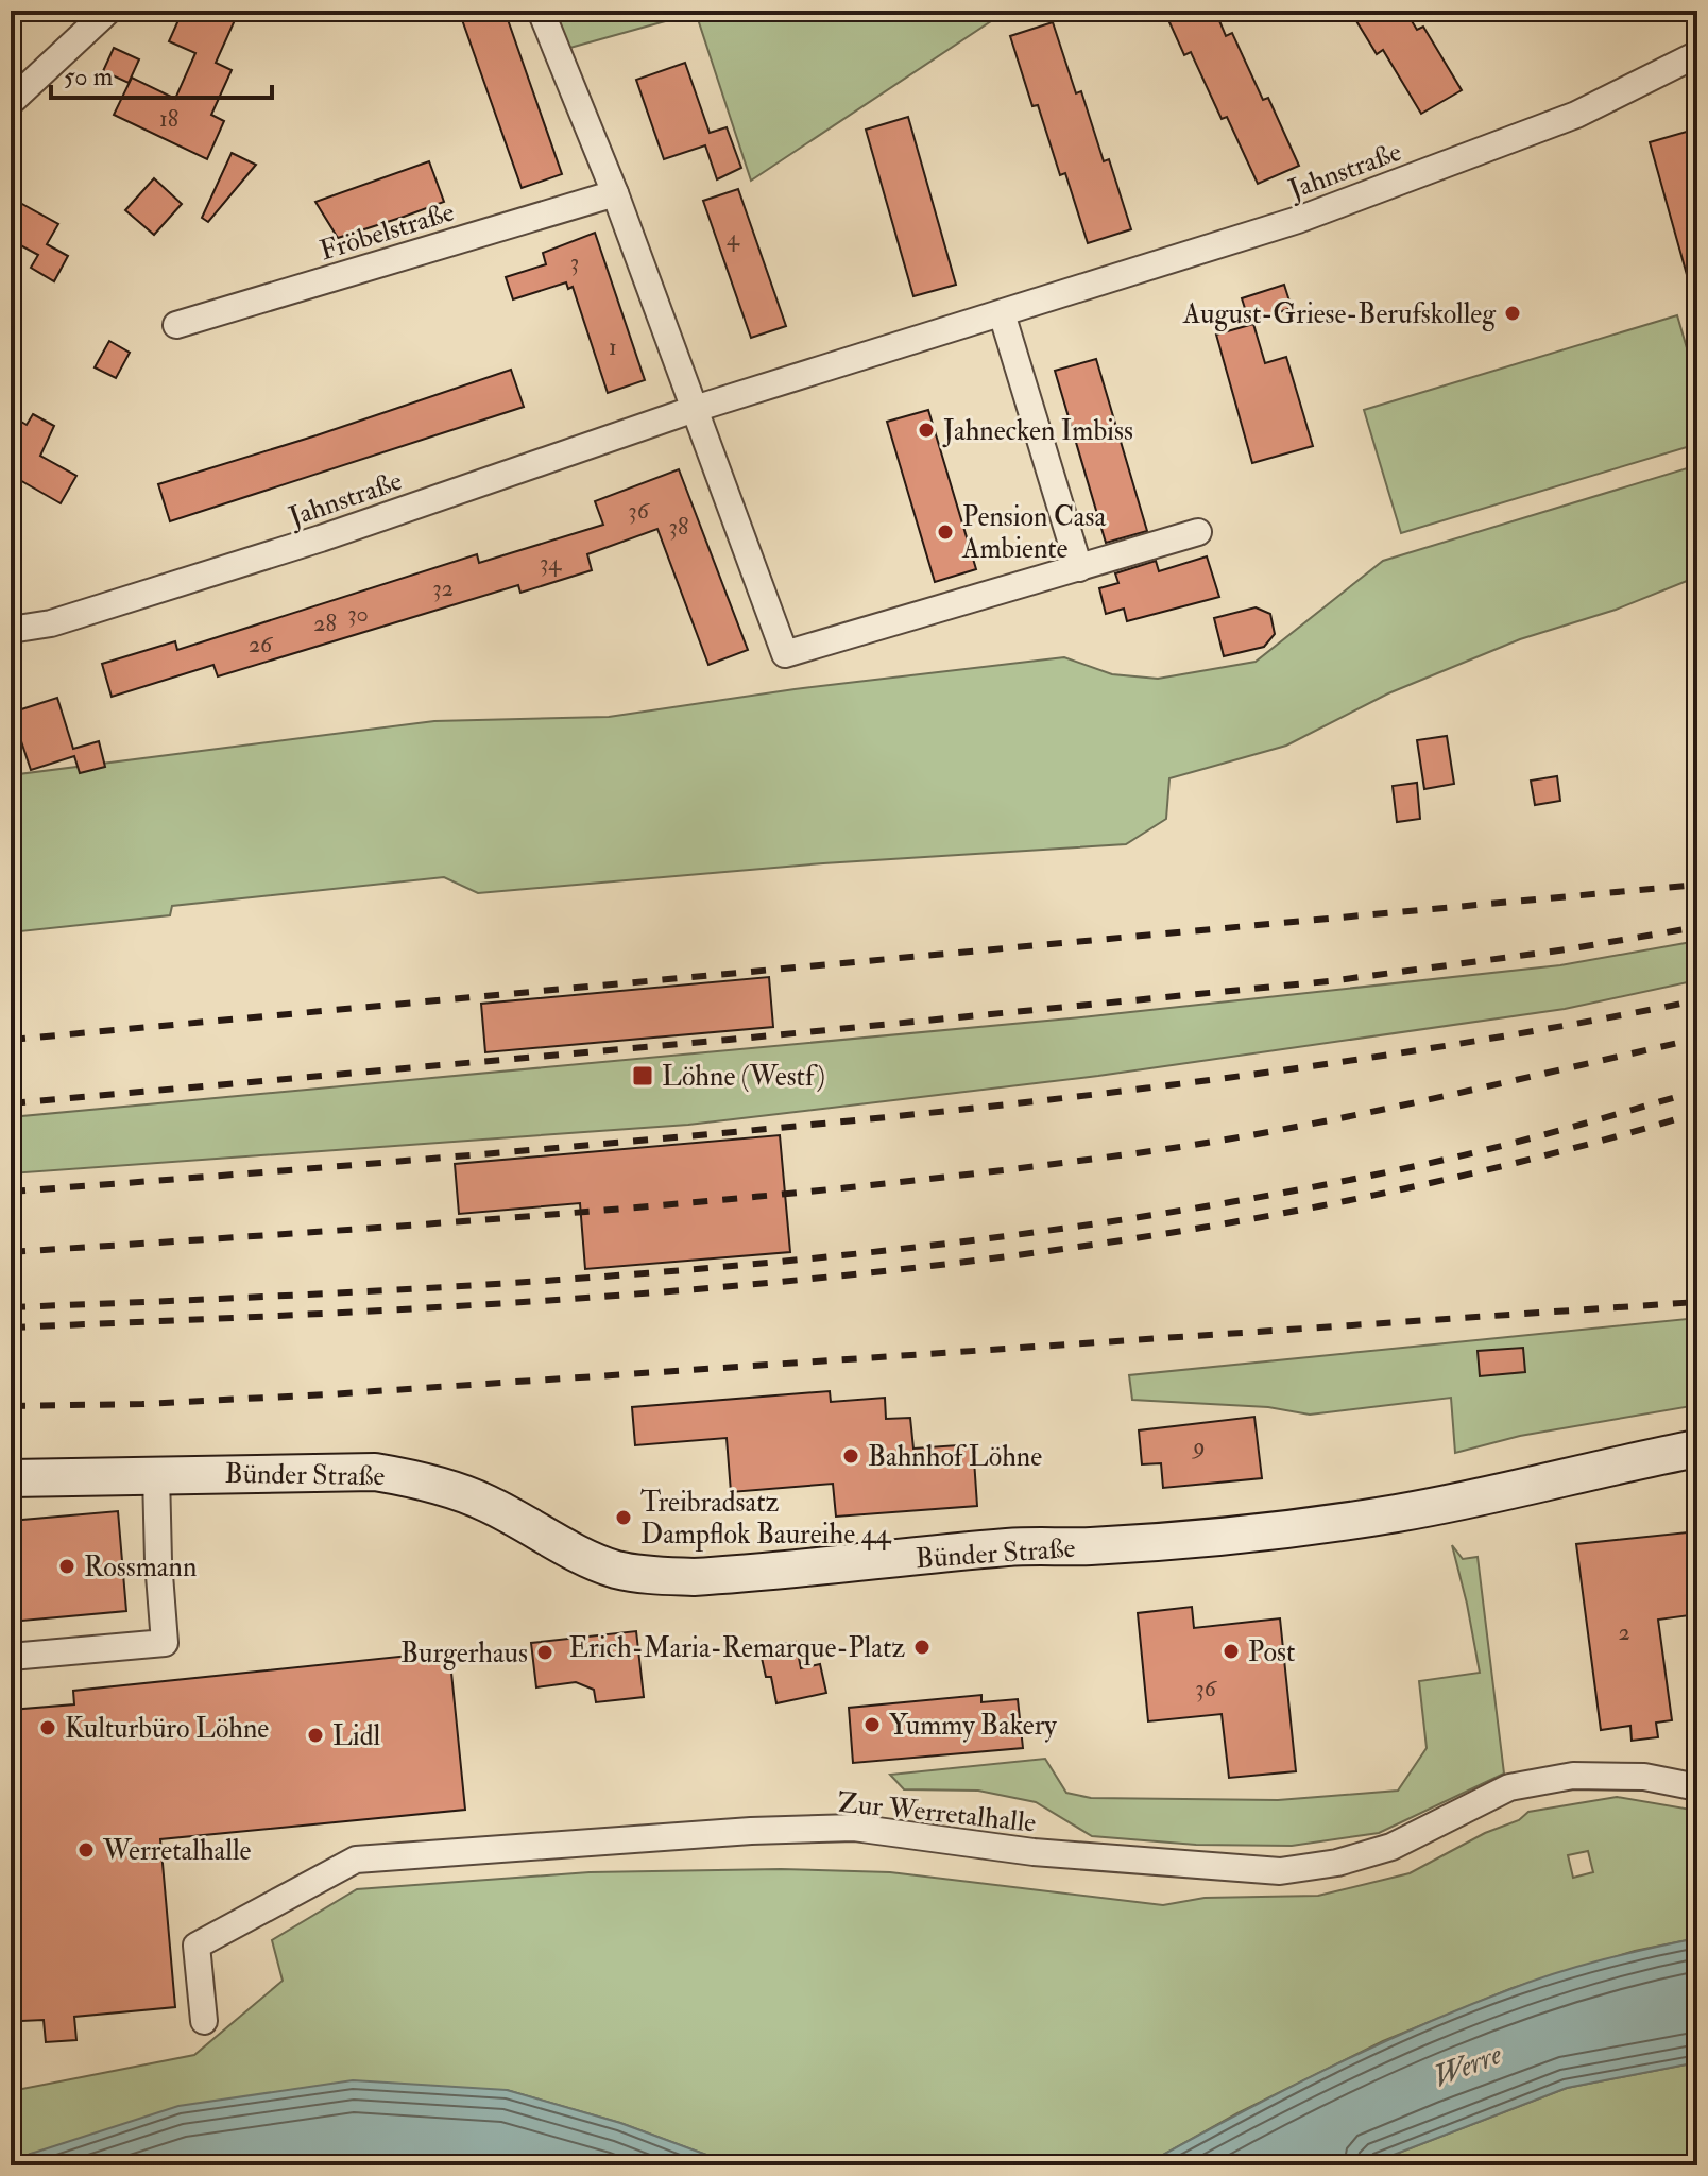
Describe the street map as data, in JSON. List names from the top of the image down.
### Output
{
  "streets": {
    "main road": ["Bünder Straße"],
    "street": ["Jahnstraße", "Fröbelstraße", "Zur Werretalhalle"]
  },
  "water": ["Werre"],
  "places": {
    "other": [
      "August-Griese-Berufskolleg",
      "Jahnecken Imbiss",
      "Pension Casa Ambiente",
      "Bahnhof Löhne",
      "Treibradsatz Dampflok Baureihe 44",
      "Rossmann",
      "Erich-Maria-Remarque-Platz",
      "Post",
      "Burgerhaus",
      "Yummy Bakery",
      "Kulturbüro Löhne",
      "Lidl",
      "Werretalhalle"
    ],
    "transit": ["Löhne (Westf)"]
  },
  "house_numbers": [
    "18",
    "4",
    "3",
    "1",
    "36",
    "38",
    "34",
    "32",
    "30",
    "28",
    "26",
    "9",
    "2",
    "36"
  ],
  "scale_bar": "50 m"
}
